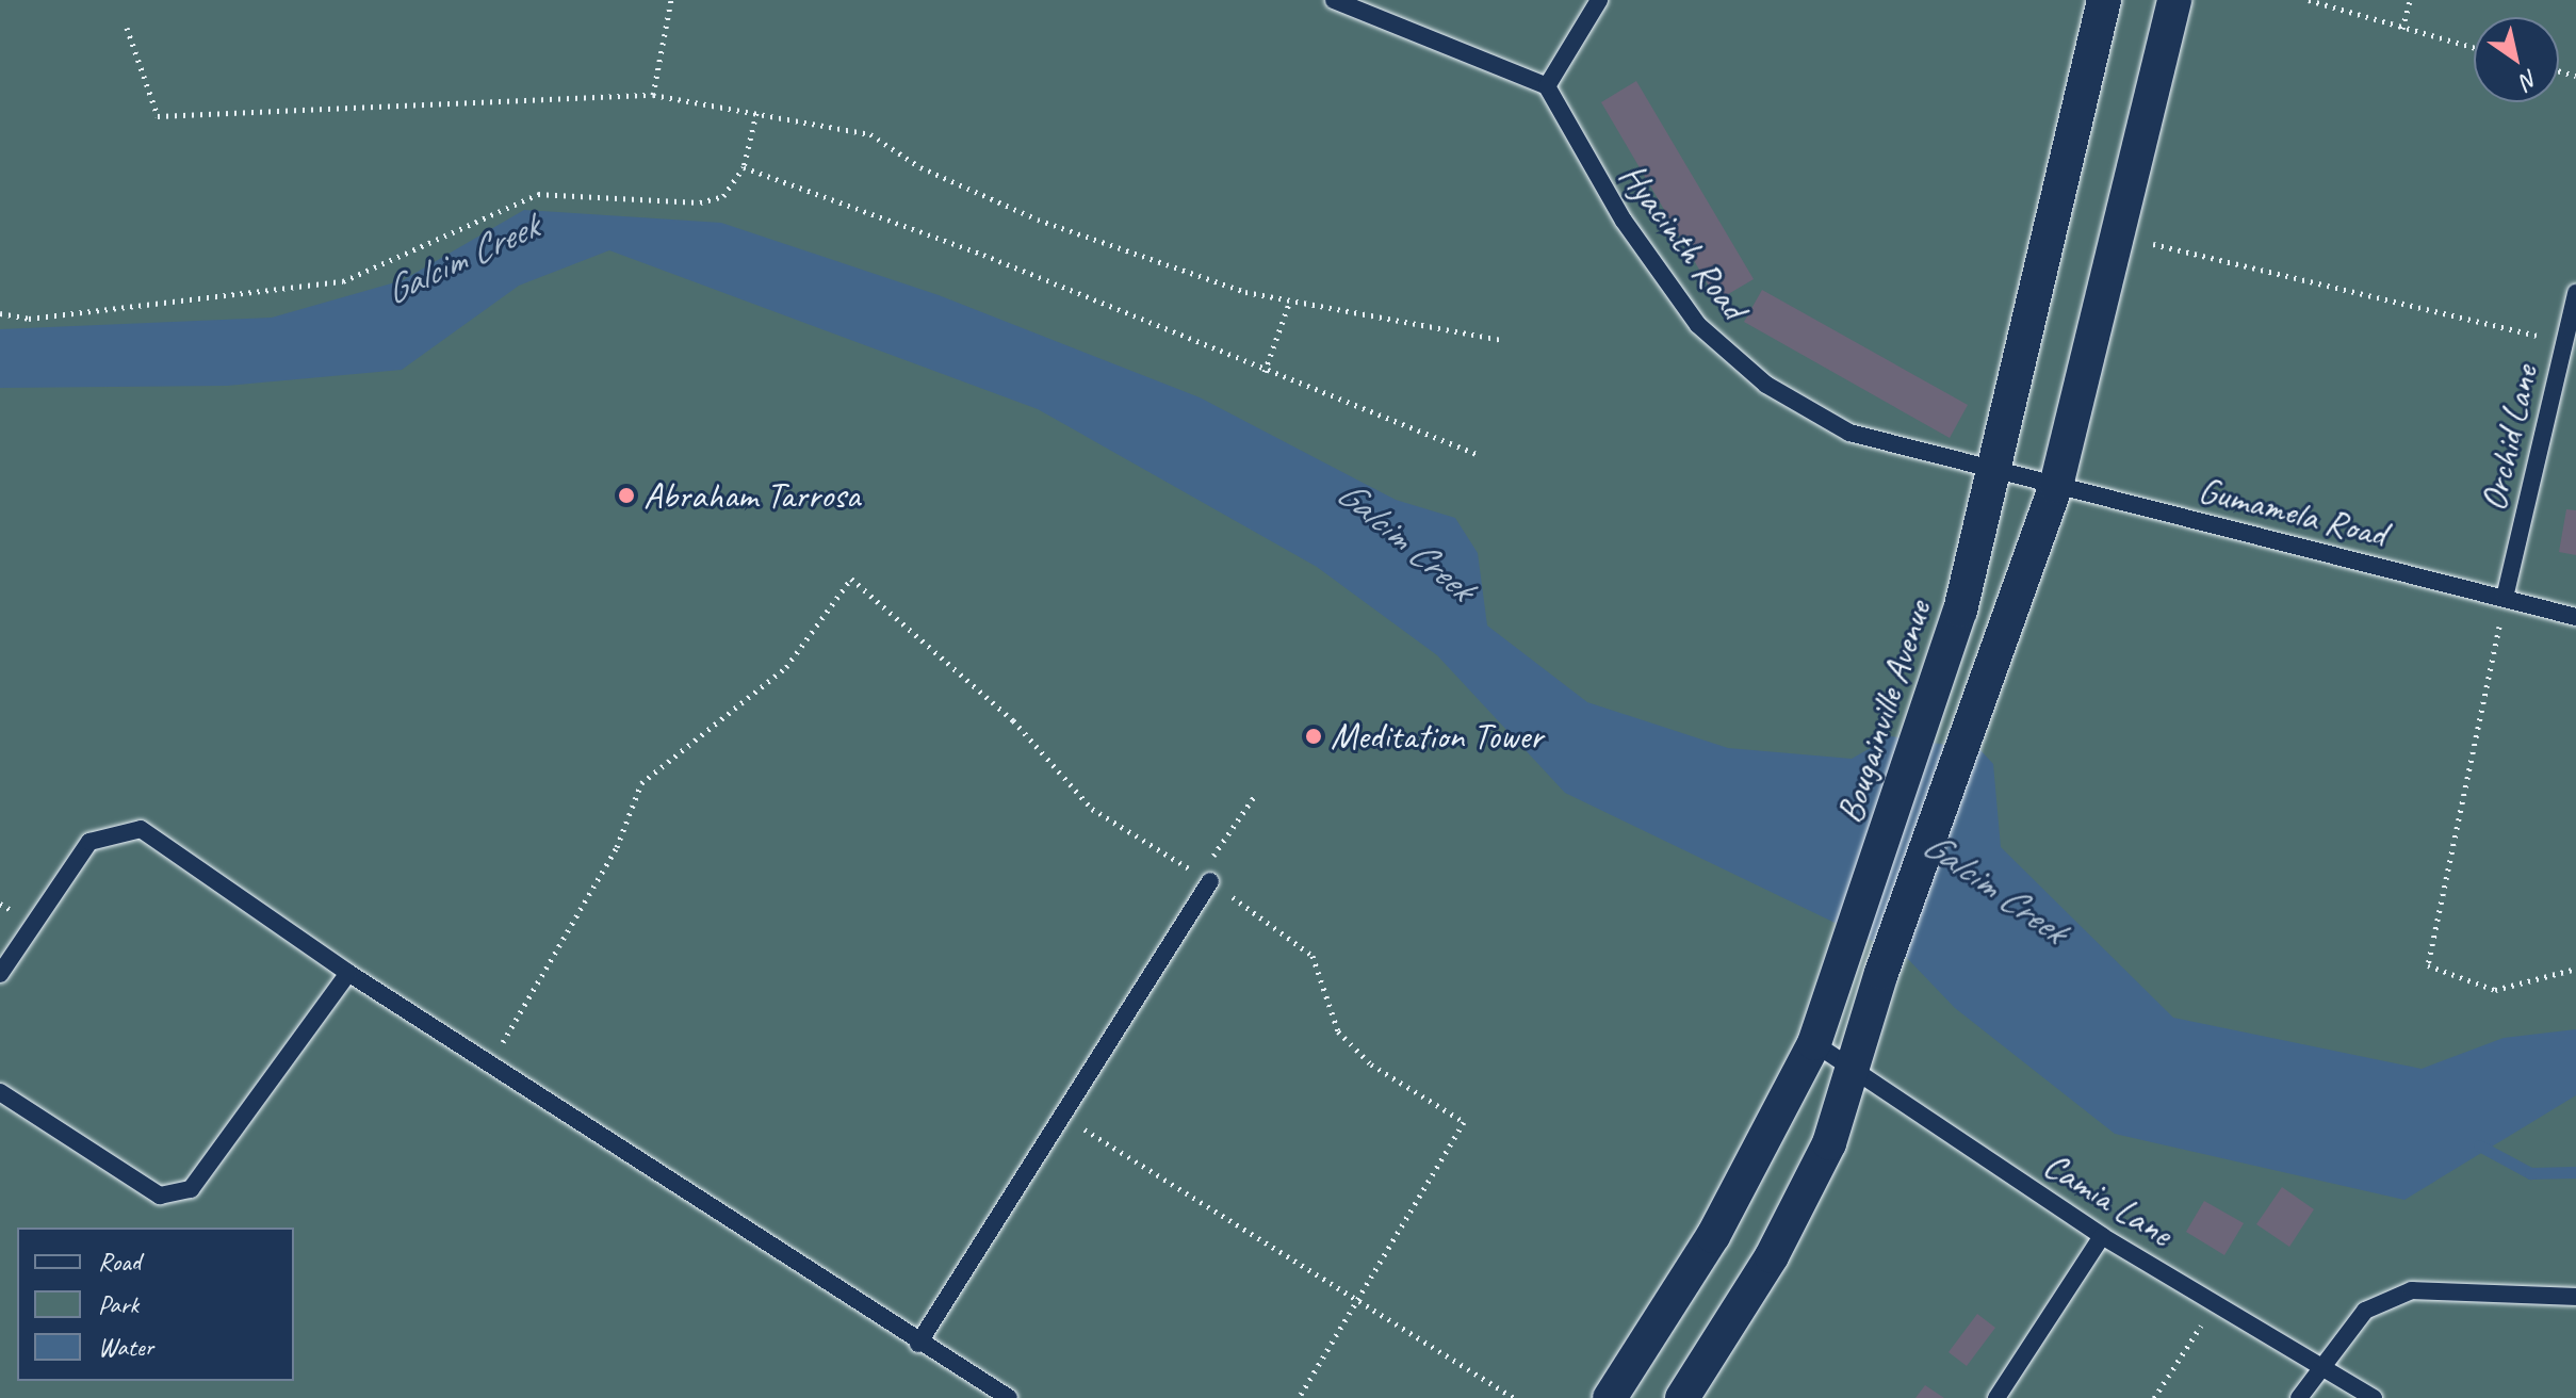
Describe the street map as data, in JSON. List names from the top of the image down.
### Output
{
  "streets": {
    "street": ["Bougainville Avenue"],
    "lane": [
      "Hyacinth Road",
      "Orchid Lane",
      "Gumamela Road",
      "Camia Lane"
    ]
  },
  "crossings": [
    ["Hyacinth Road", "Gumamela Road"],
    ["Hyacinth Road", "Bougainville Avenue"],
    ["Orchid Lane", "Gumamela Road"],
    ["Gumamela Road", "Bougainville Avenue"],
    ["Bougainville Avenue", "Camia Lane"]
  ],
  "water": ["Galcim Creek"],
  "places": ["Abraham Tarrosa", "Meditation Tower"],
  "legend": ["Road", "Park", "Water"],
  "north": "bottom right"
}
